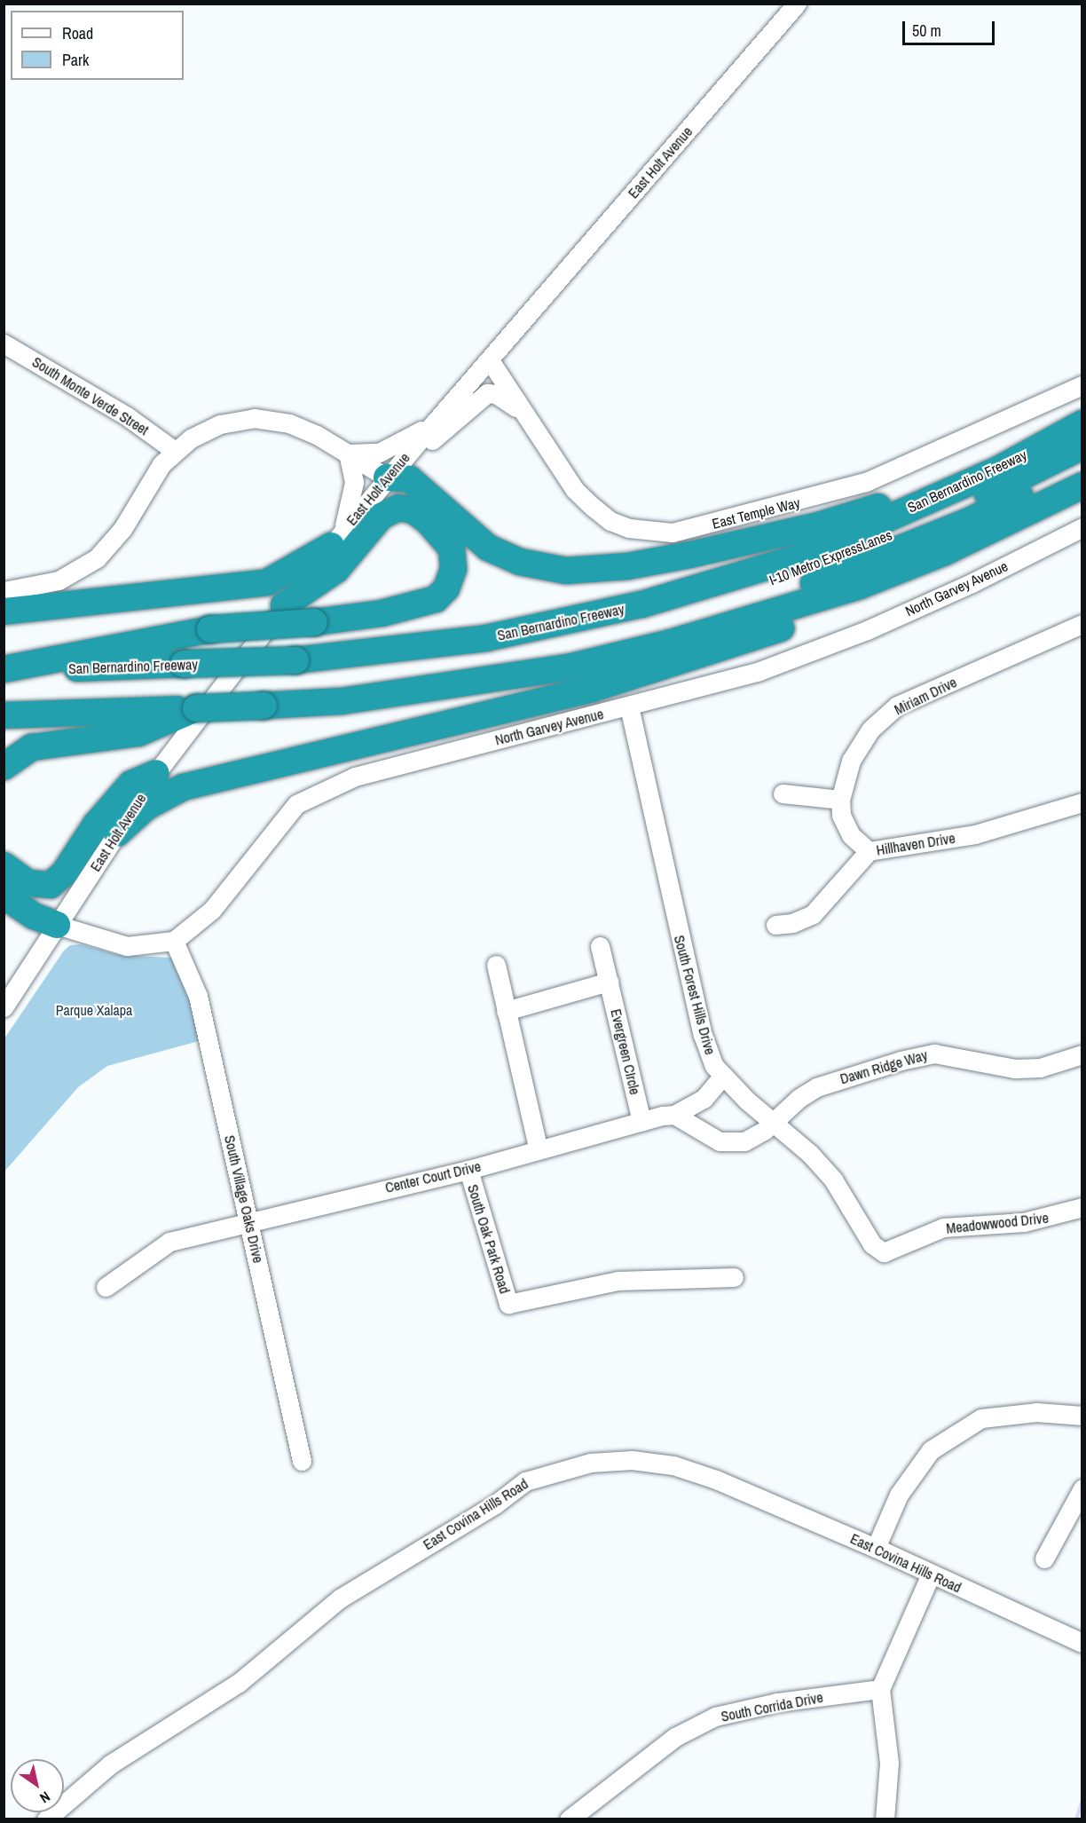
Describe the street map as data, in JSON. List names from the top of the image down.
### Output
{
  "streets": {
    "highway": ["San Bernardino Freeway", "I-10 Metro ExpressLanes"],
    "street": [
      "East Holt Avenue",
      "South Monte Verde Street",
      "East Temple Way",
      "North Garvey Avenue",
      "Miriam Drive",
      "Hillhaven Drive",
      "South Forest Hills Drive",
      "Evergreen CIrcle",
      "Dawn Ridge Way",
      "Center Court Drive",
      "South Village Oaks Drive",
      "Meadowwood Drive",
      "South Oak Park Road",
      "East Covina Hills Road",
      "South Corrida Drive"
    ]
  },
  "crossings": [
    ["East Holt Avenue", "East Temple Way"],
    ["San Bernardino Freeway", "I-10 Metro ExpressLanes"],
    ["North Garvey Avenue", "South Forest Hills Drive"],
    ["North Garvey Avenue", "South Village Oaks Drive"],
    ["South Forest Hills Drive", "Dawn Ridge Way"],
    ["South Forest Hills Drive", "Center Court Drive"],
    ["South Forest Hills Drive", "Meadowwood Drive"],
    ["Evergreen CIrcle", "Center Court Drive"],
    ["Center Court Drive", "South Village Oaks Drive"],
    ["Center Court Drive", "South Oak Park Road"]
  ],
  "parks": ["Parque Xalapa"],
  "legend": ["Road", "Park"],
  "scale_bar": "50 m",
  "north": "bottom right"
}
